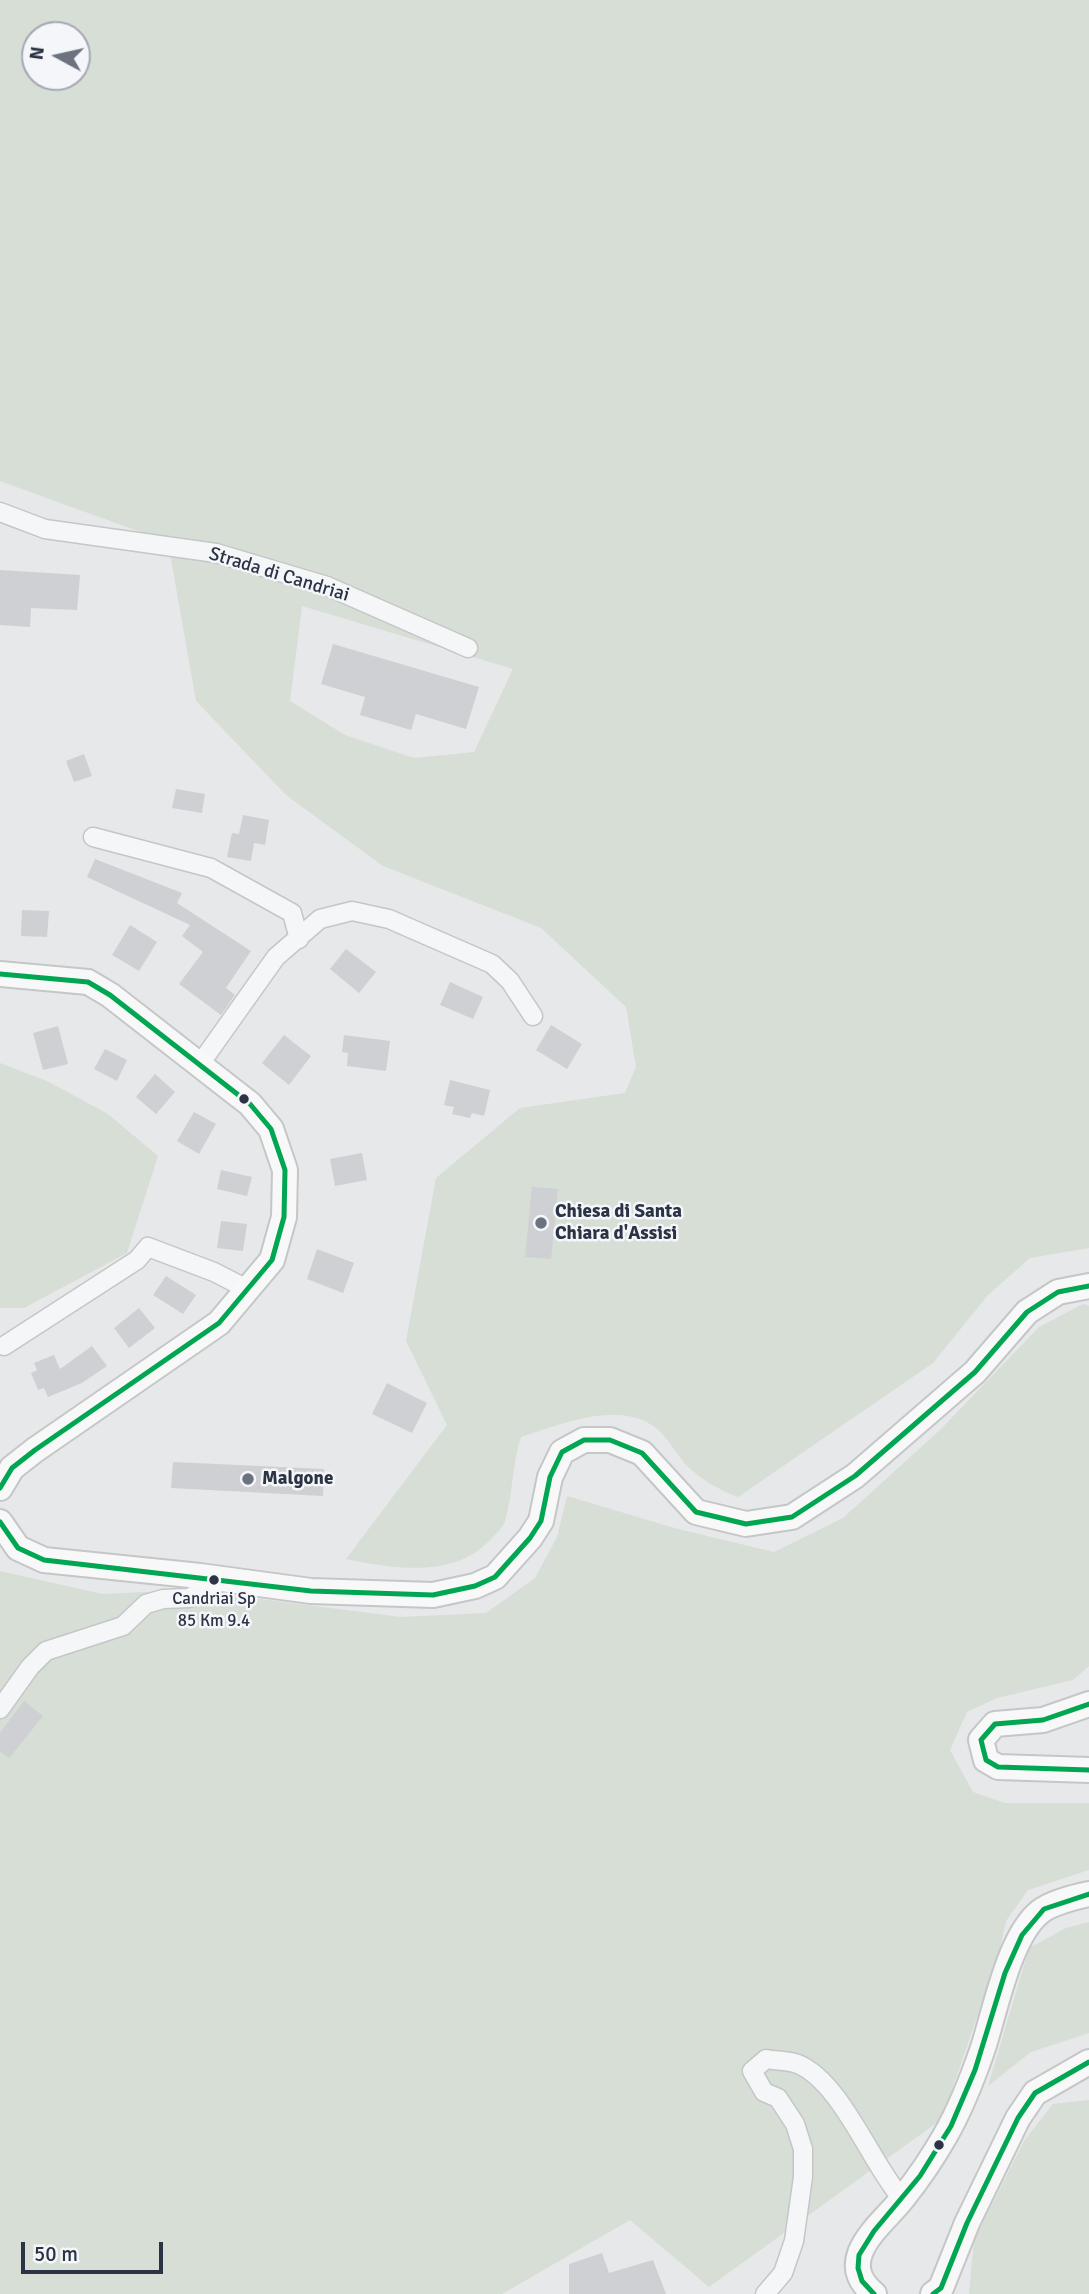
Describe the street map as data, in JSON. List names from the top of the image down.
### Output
{
  "streets": {
    "street": ["Strada di Candriai"]
  },
  "places": ["Chiesa di Santa Chiara d'Assisi", "Malgone", "Candriai Sp 85 Km 9.4"],
  "scale_bar": "50 m",
  "north": "left"
}
